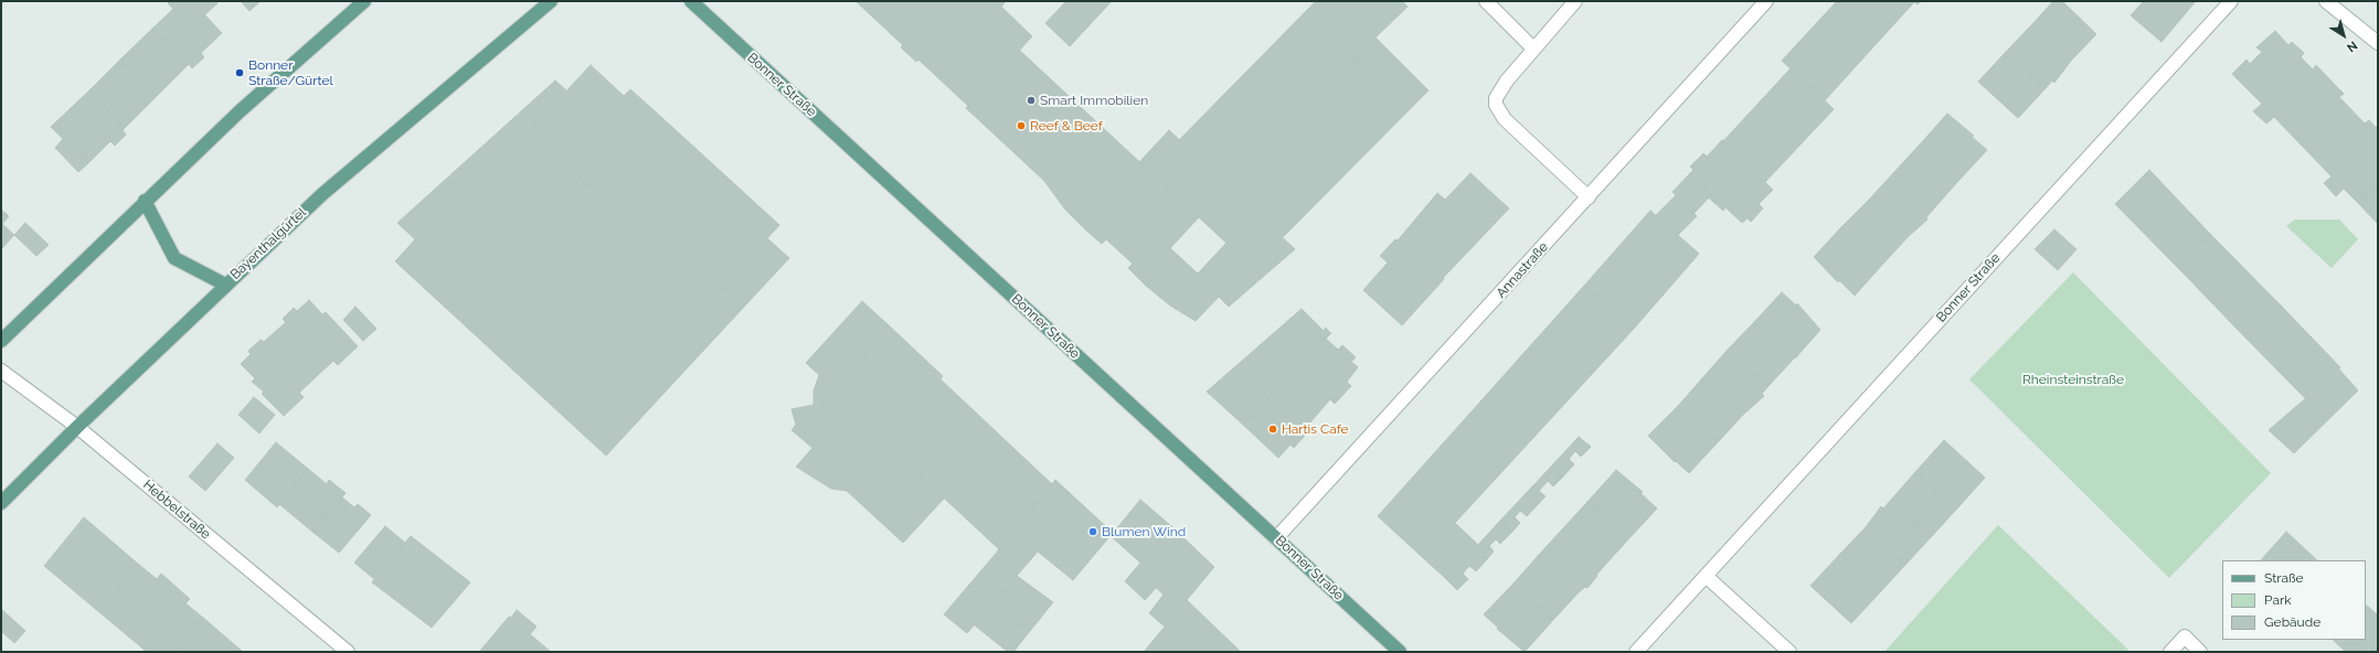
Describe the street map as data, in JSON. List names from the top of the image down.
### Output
{
  "streets": {
    "main road": ["Bonner Straße", "Bayenthalgürtel"],
    "street": ["Annastraße", "Hebbelstraße"]
  },
  "crossings": [
    ["Bonner Straße", "Annastraße"],
    ["Bayenthalgürtel", "Hebbelstraße"]
  ],
  "parks": ["Rheinsteinstraße"],
  "places": [
    "Bonner Straße/Gürtel",
    "Smart Immobilien",
    "Reef & Beef",
    "Hartis Cafe",
    "Blumen Wind"
  ],
  "legend": ["Straße", "Park", "Gebäude"],
  "north": "bottom right"
}
